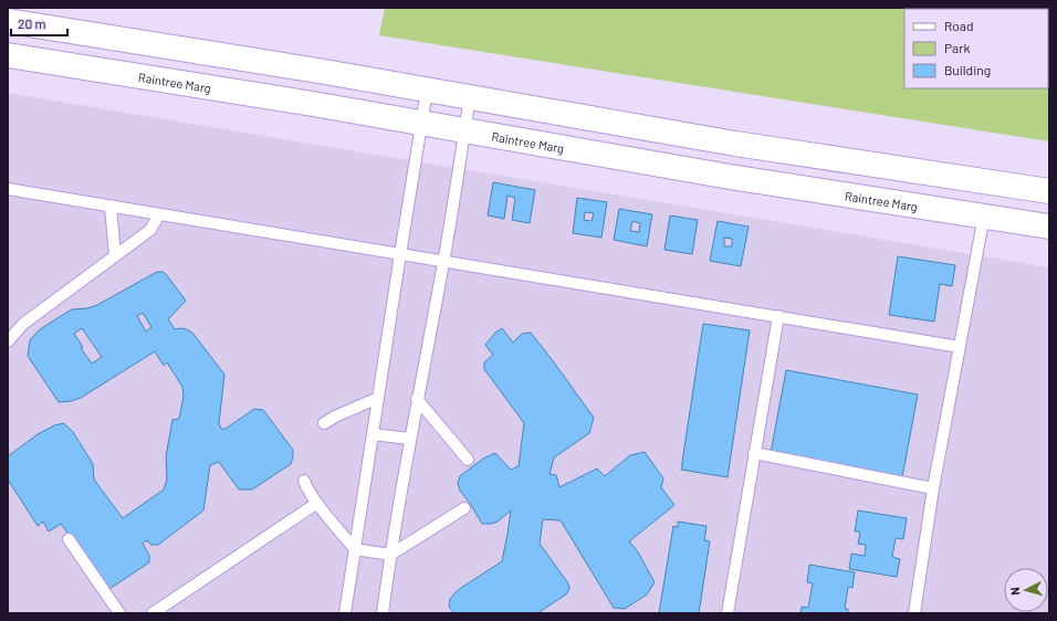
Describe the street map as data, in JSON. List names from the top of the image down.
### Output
{
  "streets": {
    "main road": ["Raintree Marg"]
  },
  "legend": ["Road", "Park", "Building"],
  "scale_bar": "20 m",
  "north": "left"
}
